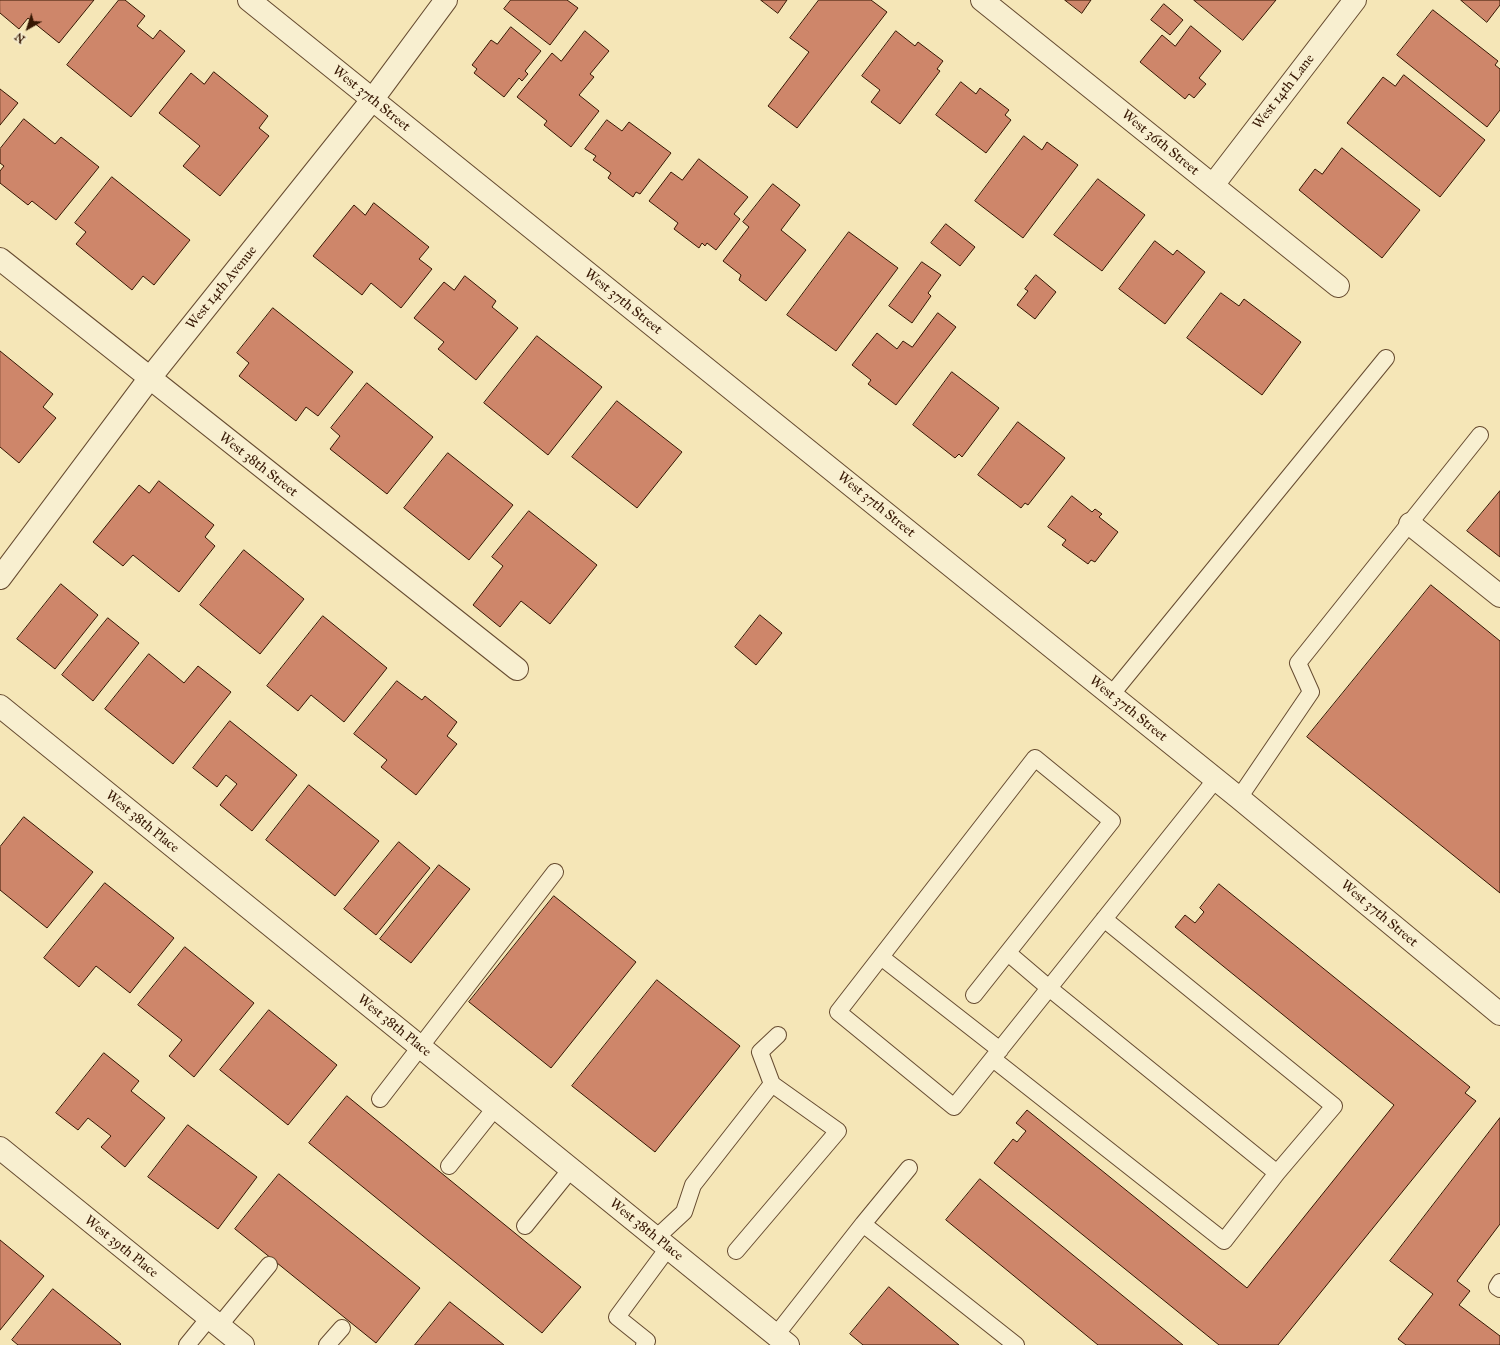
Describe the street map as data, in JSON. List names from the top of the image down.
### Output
{
  "streets": {
    "street": [
      "West 14th Lane",
      "West 37th Street",
      "West 36th Street",
      "West 14th Avenue",
      "West 38th Street",
      "West 38th Place",
      "West 39th Place"
    ]
  },
  "crossings": [
    ["West 14th Lane", "West 36th Street"],
    ["West 37th Street", "West 14th Avenue"],
    ["West 14th Avenue", "West 38th Street"]
  ],
  "north": "bottom left"
}
